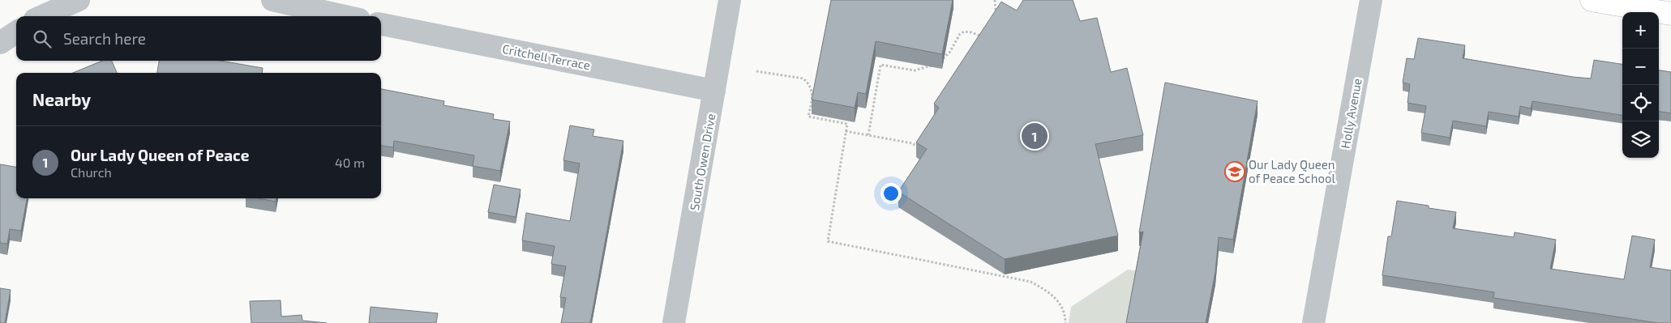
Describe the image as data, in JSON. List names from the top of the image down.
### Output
{
  "streets": {
    "street": ["Critchell Terrace", "Holly Avenue", "South Owen Drive"]
  },
  "crossings": [
    ["Critchell Terrace", "South Owen Drive"]
  ],
  "places": {
    "school or university": ["Our Lady Queen of Peace School"]
  },
  "page": {
    "map_buttons": ["+", "−"],
    "search": "Search here",
    "heading": "Nearby",
    "pins": "1",
    "list": [
      {
        "mark": "1",
        "name": "Our Lady Queen of Peace",
        "note": "Church",
        "value": "40 m"
      }
    ]
  }
}
